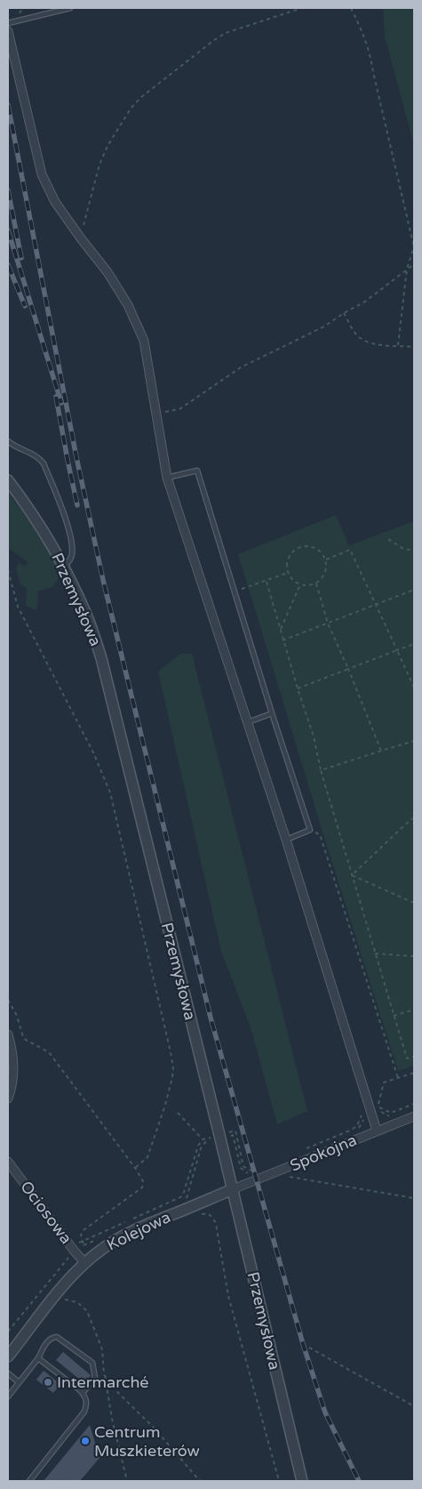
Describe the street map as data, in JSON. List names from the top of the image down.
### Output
{
  "streets": {
    "street": [
      "Przemysłowa",
      "Spokojna",
      "Ociosowa",
      "Kolejowa"
    ]
  },
  "crossings": [
    ["Przemysłowa", "Spokojna"],
    ["Przemysłowa", "Kolejowa"],
    ["Spokojna", "Kolejowa"],
    ["Ociosowa", "Kolejowa"]
  ],
  "places": ["Intermarché", "Centrum Muszkieterów"]
}
